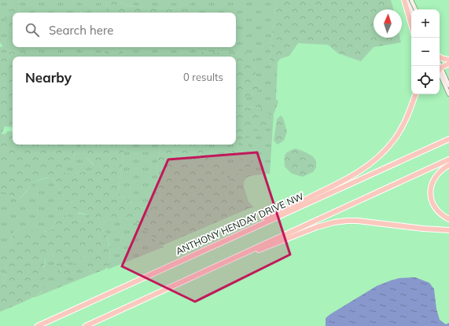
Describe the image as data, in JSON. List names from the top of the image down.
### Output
{
  "streets": {
    "highway": ["ANTHONY HENDAY DRIVE NW"]
  },
  "north": "top",
  "page": {
    "map_buttons": ["+", "−"],
    "search": "Search here",
    "heading": ["Nearby", "0 results"]
  }
}
